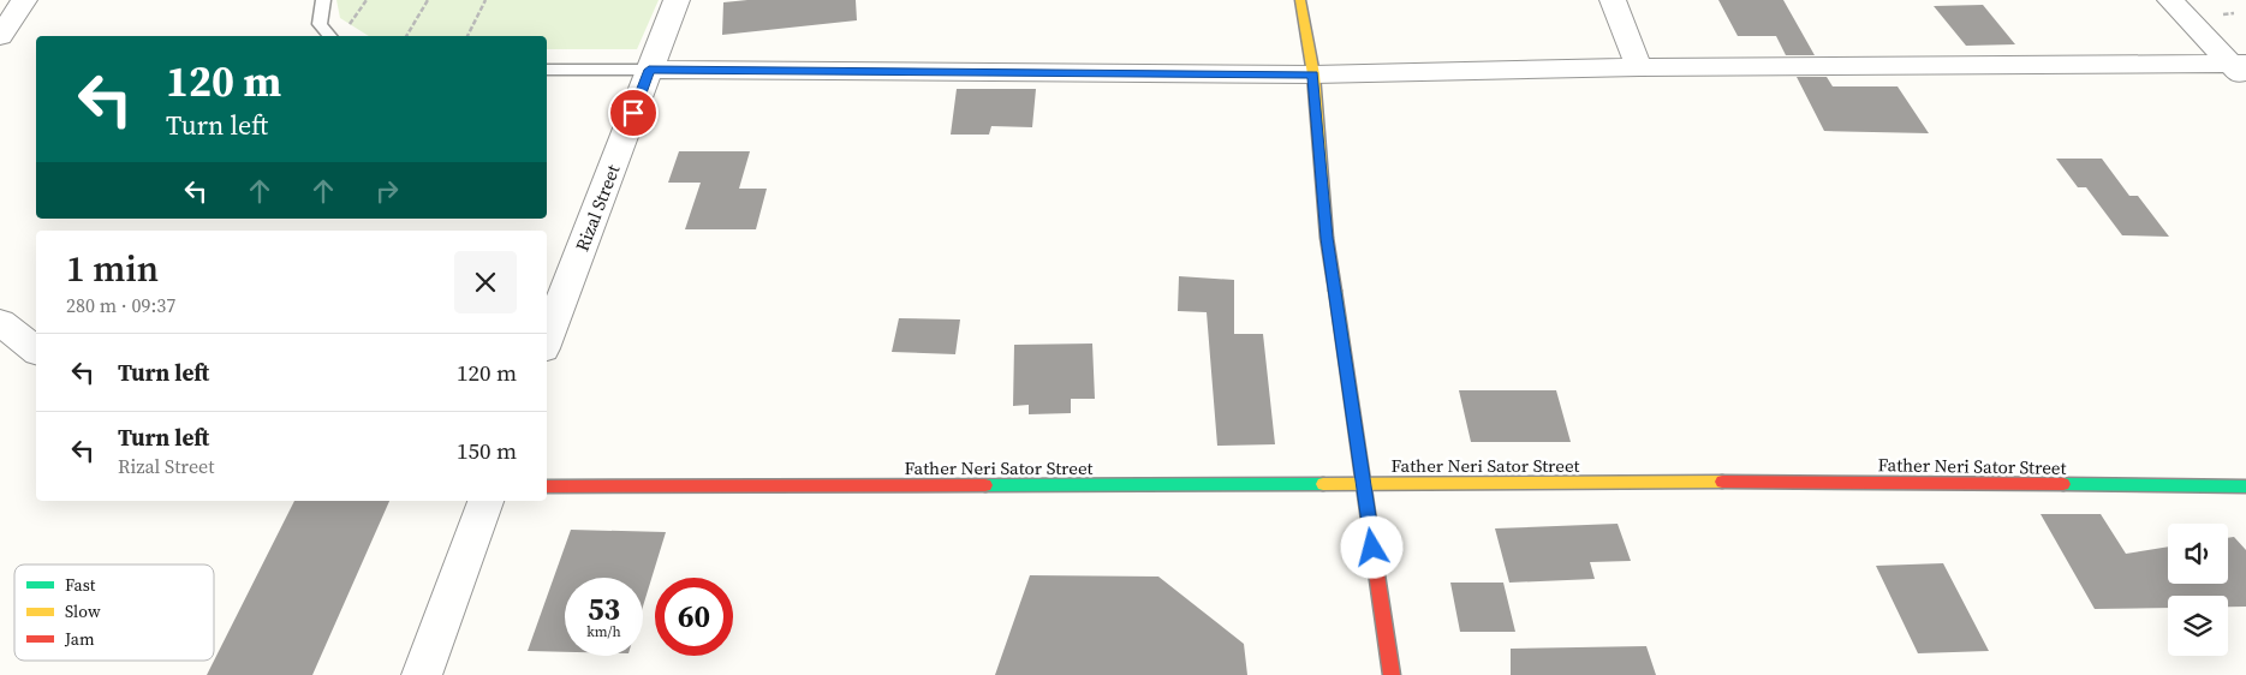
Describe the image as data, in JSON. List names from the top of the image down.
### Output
{
  "streets": {
    "street": ["Rizal Street", "Father Neri Sator Street"]
  },
  "legend": ["Fast", "Slow", "Jam"],
  "page": {
    "turn": ["120 m", "Turn left"],
    "heading": ["1 min", "280 m · 09:37"],
    "list": [
      {
        "name": "Turn left",
        "value": "120 m"
      },
      {
        "name": "Turn left",
        "note": "Rizal Street",
        "value": "150 m"
      }
    ],
    "speed": "53 km/h",
    "limit": "60"
  }
}
